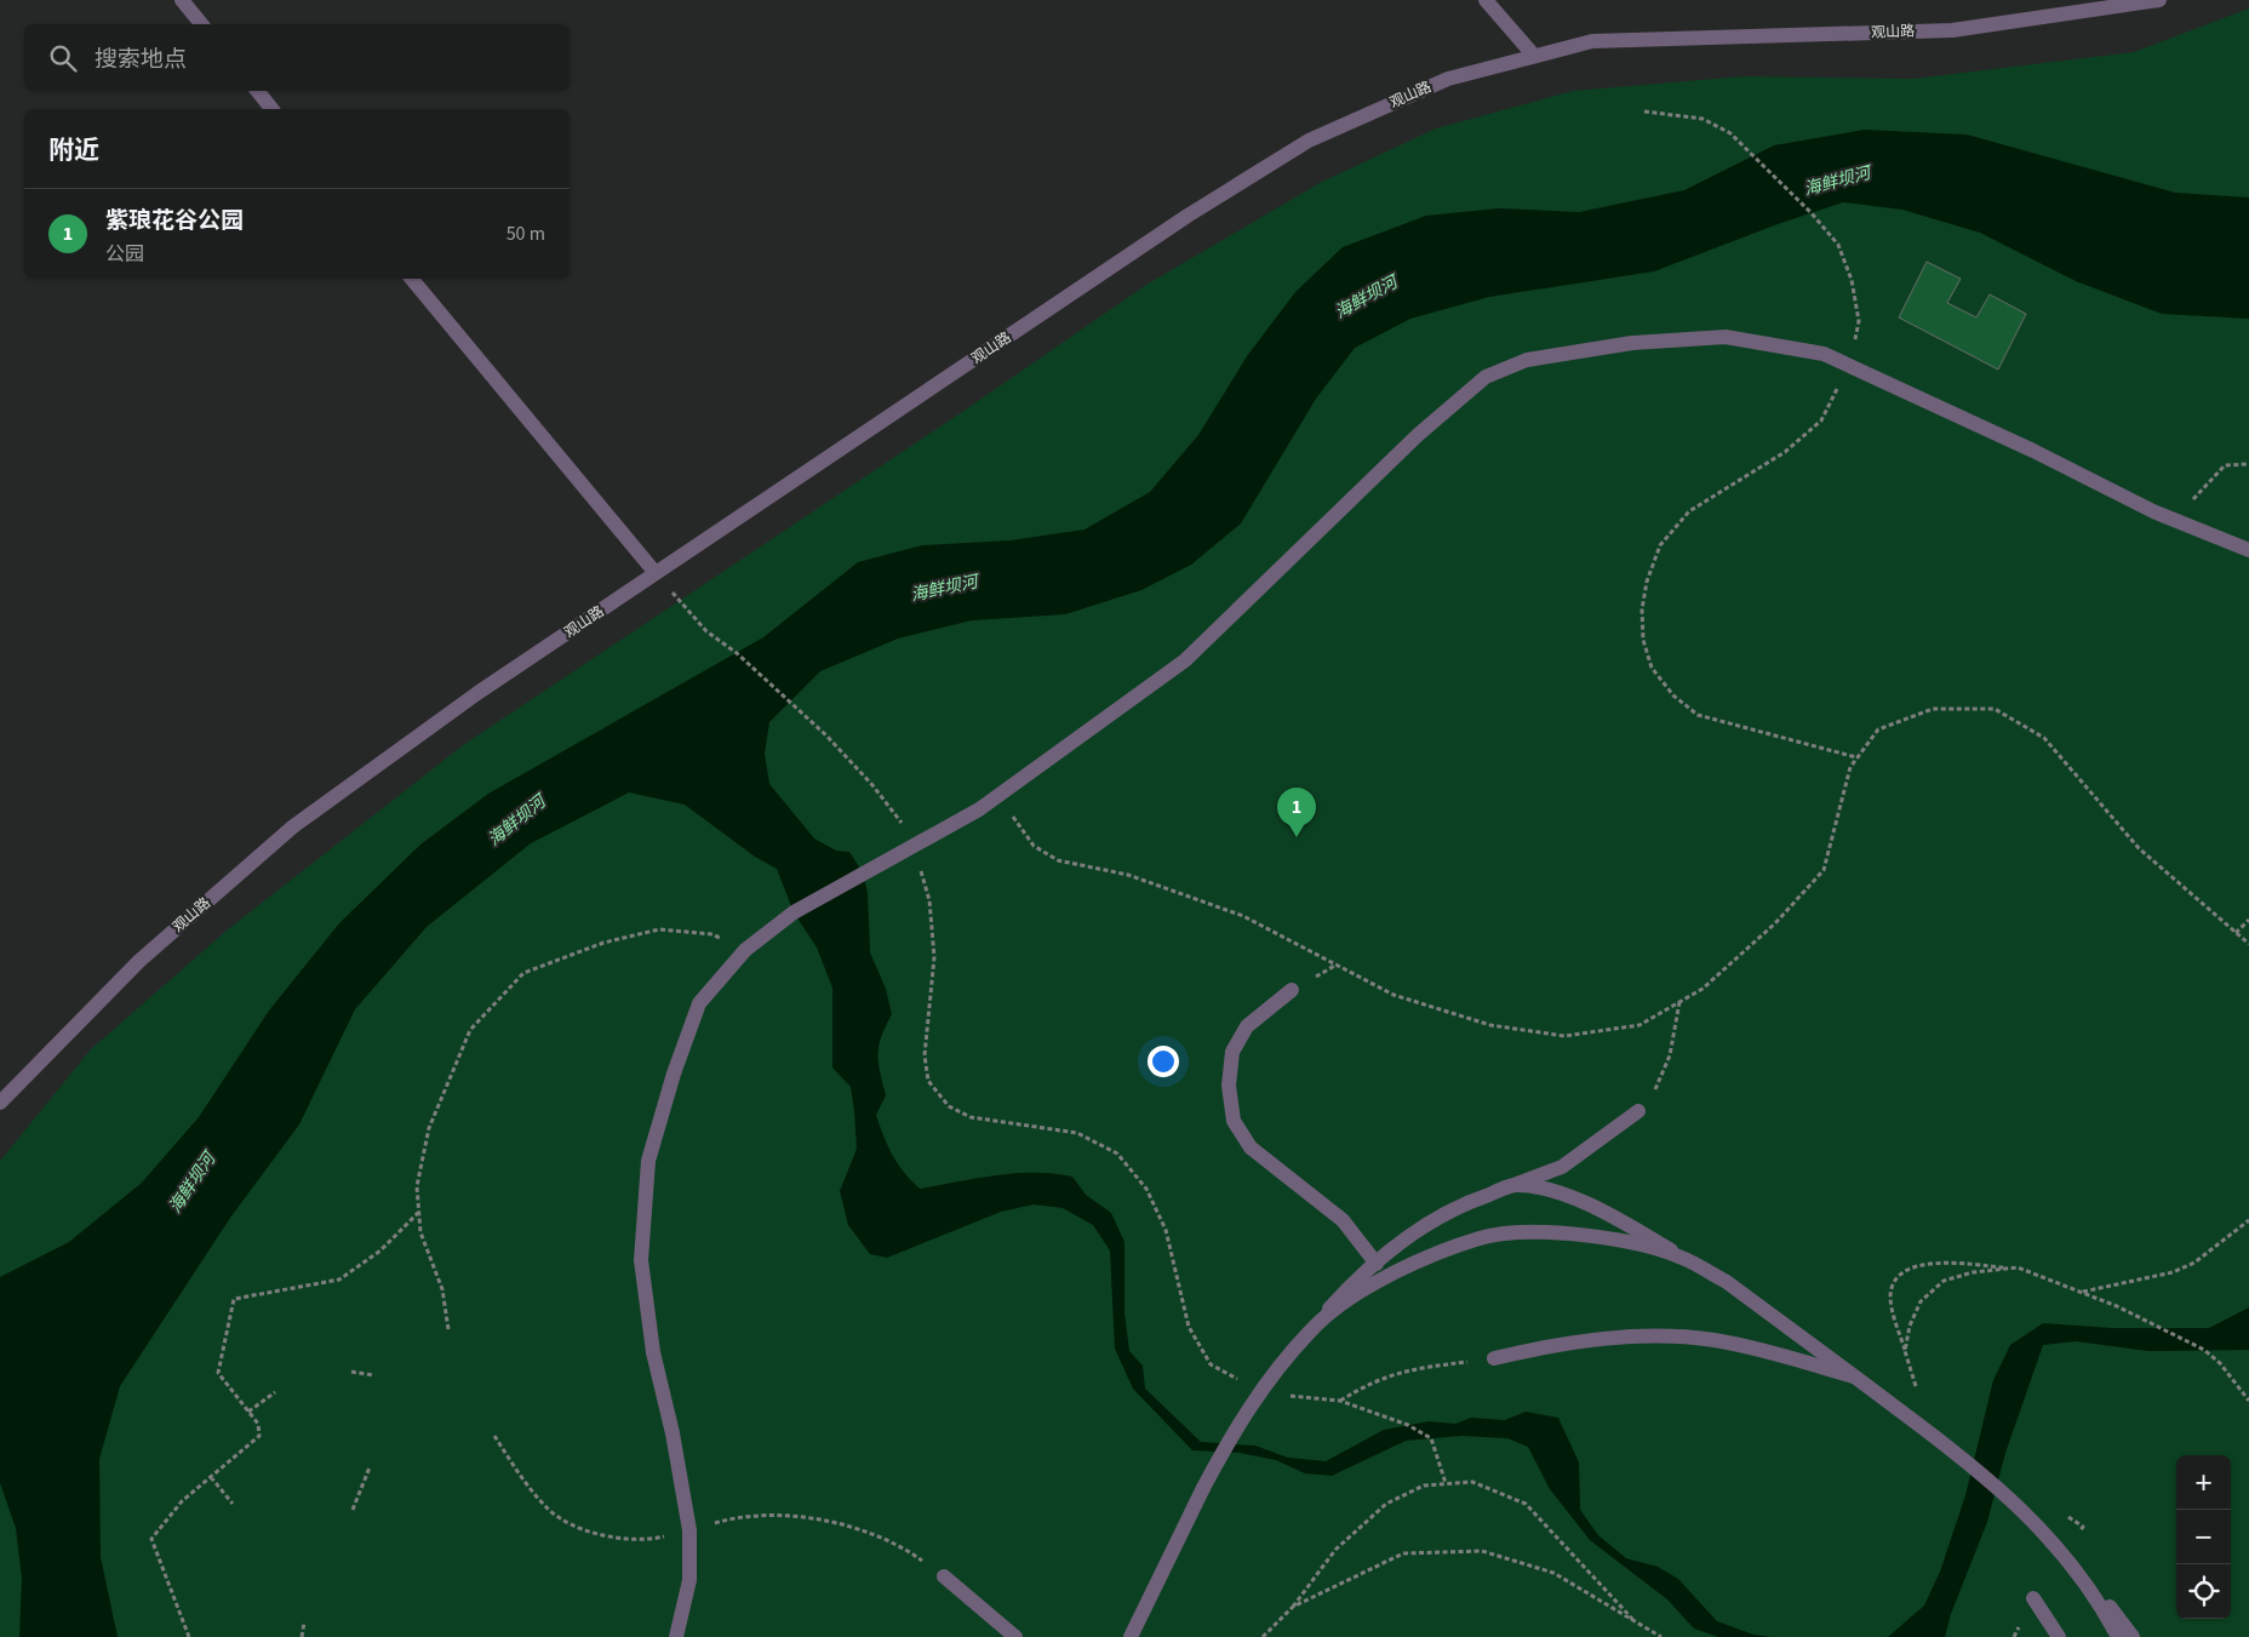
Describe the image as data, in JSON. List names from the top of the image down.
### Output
{
  "streets": {
    "street": ["观山路"]
  },
  "water": ["海鲜坝河"],
  "page": {
    "search": "搜索地点",
    "heading": "附近",
    "list": [
      {
        "mark": "1",
        "name": "紫琅花谷公园",
        "note": "公园",
        "value": "50 m"
      }
    ],
    "pins": "1",
    "map_buttons": ["+", "−"]
  }
}
